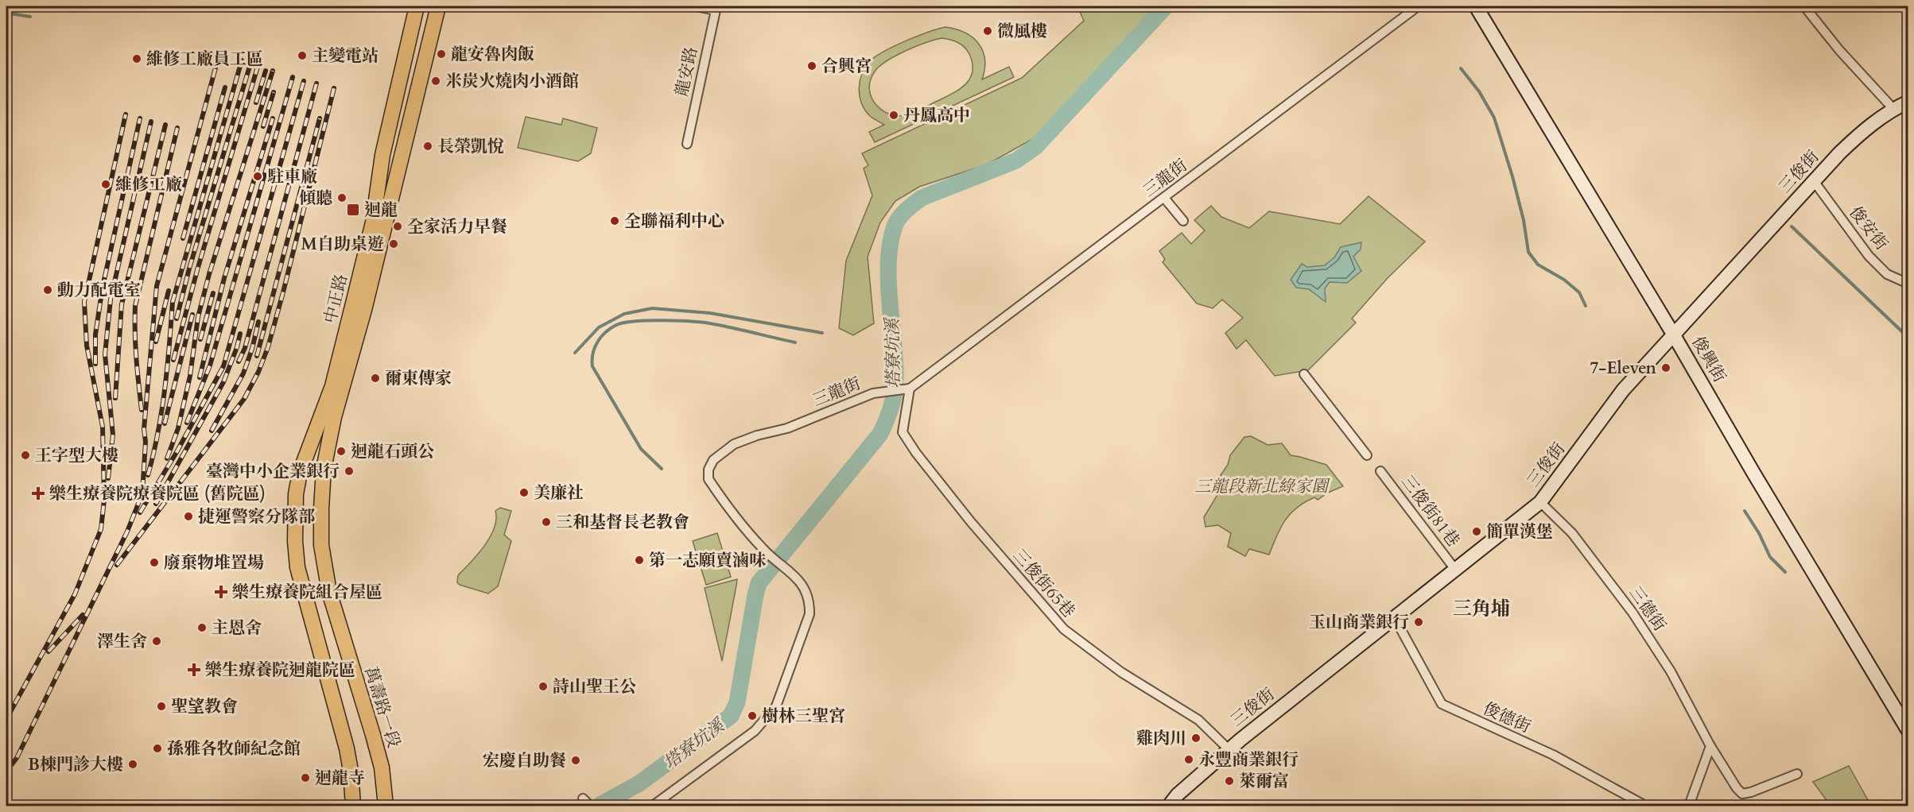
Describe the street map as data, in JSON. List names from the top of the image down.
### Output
{
  "streets": {
    "main road": ["中正路", "萬壽路一段"],
    "street": [
      "龍安路",
      "三俊街",
      "三龍街",
      "俊安街",
      "俊興街",
      "三俊街81巷",
      "三俊街65巷",
      "三德街",
      "俊德街"
    ]
  },
  "crossings": [
    ["三俊街", "俊安街"],
    ["三俊街", "俊興街"],
    ["三俊街", "三俊街81巷"],
    ["三俊街", "三俊街65巷"],
    ["三俊街", "三德街"],
    ["三俊街", "俊德街"],
    ["三龍街", "三俊街65巷"],
    ["中正路", "萬壽路一段"]
  ],
  "districts": ["三角埔"],
  "water": ["塔寮坑溪"],
  "parks": ["三龍段新北綠家園"],
  "places": {
    "other": [
      "微風樓",
      "龍安魯肉飯",
      "主變電站",
      "維修工廠員工區",
      "合興宮",
      "米炭火燒肉小酒館",
      "丹鳳高中",
      "長榮凱悅",
      "駐車廠",
      "維修工廠",
      "傾聽",
      "全聯福利中心",
      "全家活力早餐",
      "M自助桌遊",
      "動力配電室",
      "7-Eleven",
      "爾東傳家",
      "迴龍石頭公",
      "王字型大樓",
      "臺灣中小企業銀行",
      "美廉社",
      "捷運警察分隊部",
      "三和基督長老教會",
      "簡單漢堡",
      "第一志願賣滷味",
      "廢棄物堆置場",
      "玉山商業銀行",
      "主恩舍",
      "澤生舍",
      "詩山聖王公",
      "聖望教會",
      "樹林三聖宮",
      "雞肉川",
      "孫雅各牧師紀念館",
      "永豐商業銀行",
      "宏慶自助餐",
      "B棟門診大樓",
      "迴龍寺",
      "萊爾富"
    ],
    "transit": ["迴龍"],
    "health": ["樂生療養院療養院區 (舊院區)", "樂生療養院組合屋區", "樂生療養院迴龍院區"]
  }
}
